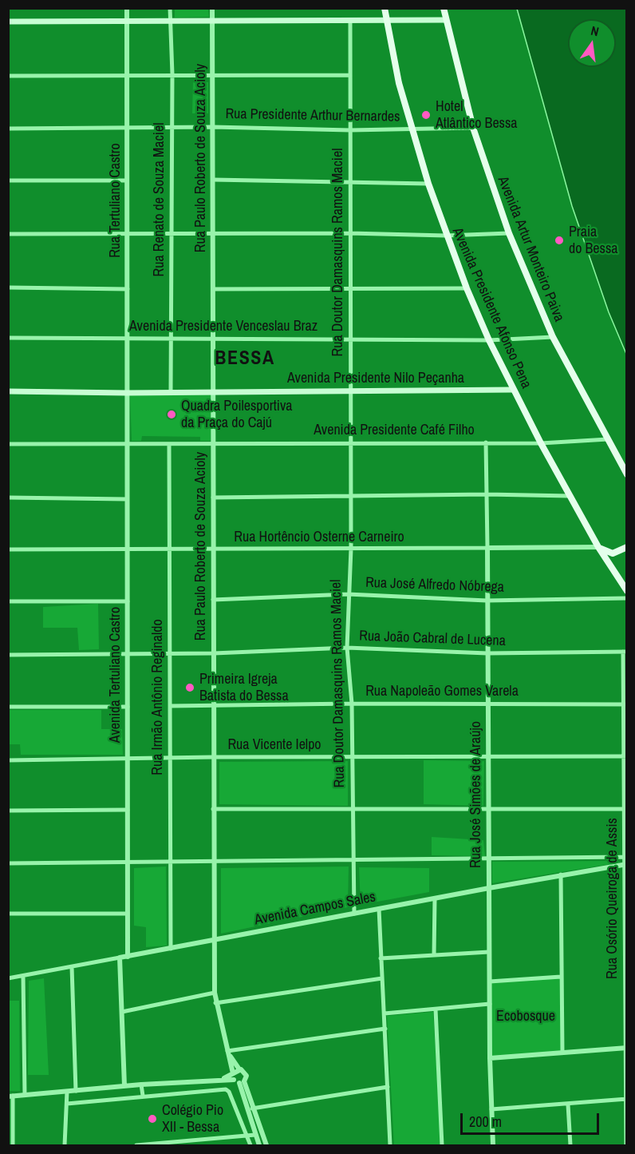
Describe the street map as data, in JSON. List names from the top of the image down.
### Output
{
  "streets": {
    "main road": [
      "Avenida Artur Monteiro Paiva",
      "Avenida Presidente Afonso Pena",
      "Avenida Presidente Nilo Peçanha",
      "Rua Hortêncio Osterne Carneiro"
    ],
    "street": [
      "Rua Presidente Arthur Bernardes",
      "Rua Paulo Roberto de Souza Acioly",
      "Rua Renato de Souza Maciel",
      "Rua Tertuliano Castro",
      "Rua Doutor Damasquins Ramos Maciel",
      "Avenida Presidente Venceslau Braz",
      "Avenida Presidente Café Filho",
      "Rua José Alfredo Nóbrega",
      "Rua João Cabral de Lucena",
      "Avenida Tertuliano Castro",
      "Rua Napoleão Gomes Varela",
      "Rua Irmão Antônio Reginaldo",
      "Rua Vicente Ielpo",
      "Rua José Simões de Araújo",
      "Rua Osório Queiroga de Assis",
      "Avenida Campos Sales"
    ]
  },
  "crossings": [
    ["Rua Presidente Arthur Bernardes", "Rua Paulo Roberto de Souza Acioly"],
    ["Rua Presidente Arthur Bernardes", "Rua Renato de Souza Maciel"],
    ["Rua Presidente Arthur Bernardes", "Rua Tertuliano Castro"],
    ["Rua Presidente Arthur Bernardes", "Avenida Artur Monteiro Paiva"],
    ["Rua Presidente Arthur Bernardes", "Rua Doutor Damasquins Ramos Maciel"],
    ["Rua Presidente Arthur Bernardes", "Avenida Presidente Afonso Pena"],
    ["Rua Paulo Roberto de Souza Acioly", "Avenida Presidente Venceslau Braz"],
    ["Rua Paulo Roberto de Souza Acioly", "Avenida Presidente Nilo Peçanha"],
    ["Rua Paulo Roberto de Souza Acioly", "Avenida Presidente Café Filho"],
    ["Rua Paulo Roberto de Souza Acioly", "Rua Hortêncio Osterne Carneiro"],
    ["Rua Paulo Roberto de Souza Acioly", "Rua José Alfredo Nóbrega"],
    ["Rua Paulo Roberto de Souza Acioly", "Rua João Cabral de Lucena"],
    ["Rua Paulo Roberto de Souza Acioly", "Rua Napoleão Gomes Varela"],
    ["Rua Paulo Roberto de Souza Acioly", "Rua Vicente Ielpo"],
    ["Rua Paulo Roberto de Souza Acioly", "Avenida Campos Sales"],
    ["Rua Renato de Souza Maciel", "Avenida Presidente Venceslau Braz"],
    ["Rua Renato de Souza Maciel", "Avenida Presidente Nilo Peçanha"],
    ["Rua Tertuliano Castro", "Avenida Presidente Venceslau Braz"],
    ["Rua Tertuliano Castro", "Avenida Presidente Nilo Peçanha"],
    ["Rua Tertuliano Castro", "Avenida Tertuliano Castro"],
    ["Avenida Artur Monteiro Paiva", "Avenida Presidente Venceslau Braz"],
    ["Avenida Artur Monteiro Paiva", "Avenida Presidente Café Filho"],
    ["Rua Doutor Damasquins Ramos Maciel", "Avenida Presidente Venceslau Braz"],
    ["Rua Doutor Damasquins Ramos Maciel", "Avenida Presidente Nilo Peçanha"],
    ["Rua Doutor Damasquins Ramos Maciel", "Avenida Presidente Café Filho"],
    ["Rua Doutor Damasquins Ramos Maciel", "Rua Hortêncio Osterne Carneiro"],
    ["Rua Doutor Damasquins Ramos Maciel", "Rua José Alfredo Nóbrega"],
    ["Rua Doutor Damasquins Ramos Maciel", "Rua João Cabral de Lucena"],
    ["Rua Doutor Damasquins Ramos Maciel", "Rua Napoleão Gomes Varela"],
    ["Rua Doutor Damasquins Ramos Maciel", "Rua Vicente Ielpo"],
    ["Rua Doutor Damasquins Ramos Maciel", "Avenida Campos Sales"],
    ["Avenida Presidente Afonso Pena", "Avenida Presidente Venceslau Braz"],
    ["Avenida Presidente Afonso Pena", "Avenida Presidente Nilo Peçanha"],
    ["Avenida Presidente Afonso Pena", "Avenida Presidente Café Filho"],
    ["Avenida Presidente Afonso Pena", "Rua Hortêncio Osterne Carneiro"],
    ["Avenida Presidente Nilo Peçanha", "Avenida Tertuliano Castro"],
    ["Avenida Presidente Café Filho", "Avenida Tertuliano Castro"],
    ["Avenida Presidente Café Filho", "Rua Irmão Antônio Reginaldo"],
    ["Avenida Presidente Café Filho", "Rua José Simões de Araújo"],
    ["Rua Hortêncio Osterne Carneiro", "Avenida Tertuliano Castro"],
    ["Rua Hortêncio Osterne Carneiro", "Rua Irmão Antônio Reginaldo"],
    ["Rua Hortêncio Osterne Carneiro", "Rua José Simões de Araújo"],
    ["Rua José Alfredo Nóbrega", "Rua José Simões de Araújo"],
    ["Rua João Cabral de Lucena", "Avenida Tertuliano Castro"],
    ["Rua João Cabral de Lucena", "Rua Irmão Antônio Reginaldo"],
    ["Rua João Cabral de Lucena", "Rua José Simões de Araújo"],
    ["Rua João Cabral de Lucena", "Rua Osório Queiroga de Assis"],
    ["Avenida Tertuliano Castro", "Rua Vicente Ielpo"],
    ["Avenida Tertuliano Castro", "Avenida Campos Sales"],
    ["Rua Napoleão Gomes Varela", "Rua Irmão Antônio Reginaldo"],
    ["Rua Napoleão Gomes Varela", "Rua José Simões de Araújo"],
    ["Rua Napoleão Gomes Varela", "Rua Osório Queiroga de Assis"],
    ["Rua Irmão Antônio Reginaldo", "Rua Vicente Ielpo"],
    ["Rua Irmão Antônio Reginaldo", "Avenida Campos Sales"],
    ["Rua Vicente Ielpo", "Rua José Simões de Araújo"],
    ["Rua Vicente Ielpo", "Rua Osório Queiroga de Assis"],
    ["Rua José Simões de Araújo", "Avenida Campos Sales"],
    ["Rua Osório Queiroga de Assis", "Avenida Campos Sales"]
  ],
  "districts": ["BESSA"],
  "parks": ["Ecobosque"],
  "places": [
    "Hotel Atlântico Bessa",
    "Praia do Bessa",
    "Quadra Poilesportiva da Praça do Cajú",
    "Primeira Igreja Batista do Bessa",
    "Colégio Pio XII - Bessa"
  ],
  "scale_bar": "200 m",
  "north": "top"
}
